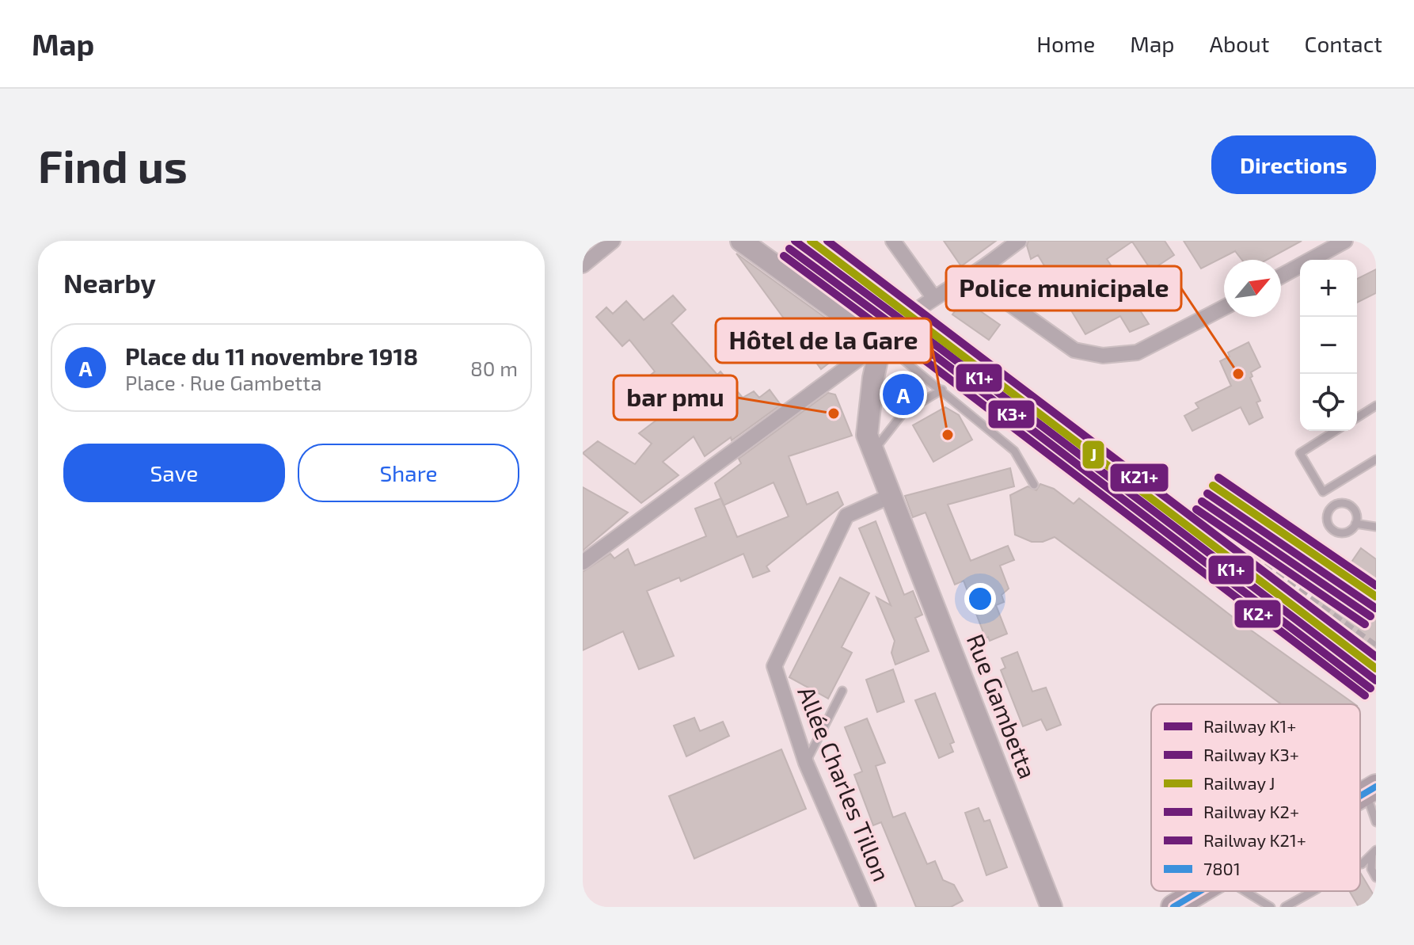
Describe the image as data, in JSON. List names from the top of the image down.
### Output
{
  "streets": {
    "main road": ["Rue Gambetta"],
    "street": ["Allée Charles Tillon"]
  },
  "crossings": [
    ["Rue Gambetta", "Allée Charles Tillon"]
  ],
  "places": ["Police municipale", "bar pmu", "Hôtel de la Gare"],
  "lines": [
    "rail line K1+",
    "rail line J",
    "rail line K21+",
    "rail line K3+",
    "rail line K2+",
    "transit line 7801"
  ],
  "legend": [
    "Railway K1+",
    "Railway K3+",
    "Railway J",
    "Railway K2+",
    "Railway K21+",
    "7801"
  ],
  "north": "top right",
  "page": {
    "header": "Map",
    "nav": [
      "Home",
      "Map",
      "About",
      "Contact"
    ],
    "buttons": [
      "Directions",
      ["Save", "Share"]
    ],
    "title": "Find us",
    "heading": "Nearby",
    "map_buttons": ["+", "−"],
    "list": [
      {
        "mark": "A",
        "name": "Place du 11 novembre 1918",
        "note": "Place · Rue Gambetta",
        "value": "80 m"
      }
    ],
    "pins": "A"
  }
}
